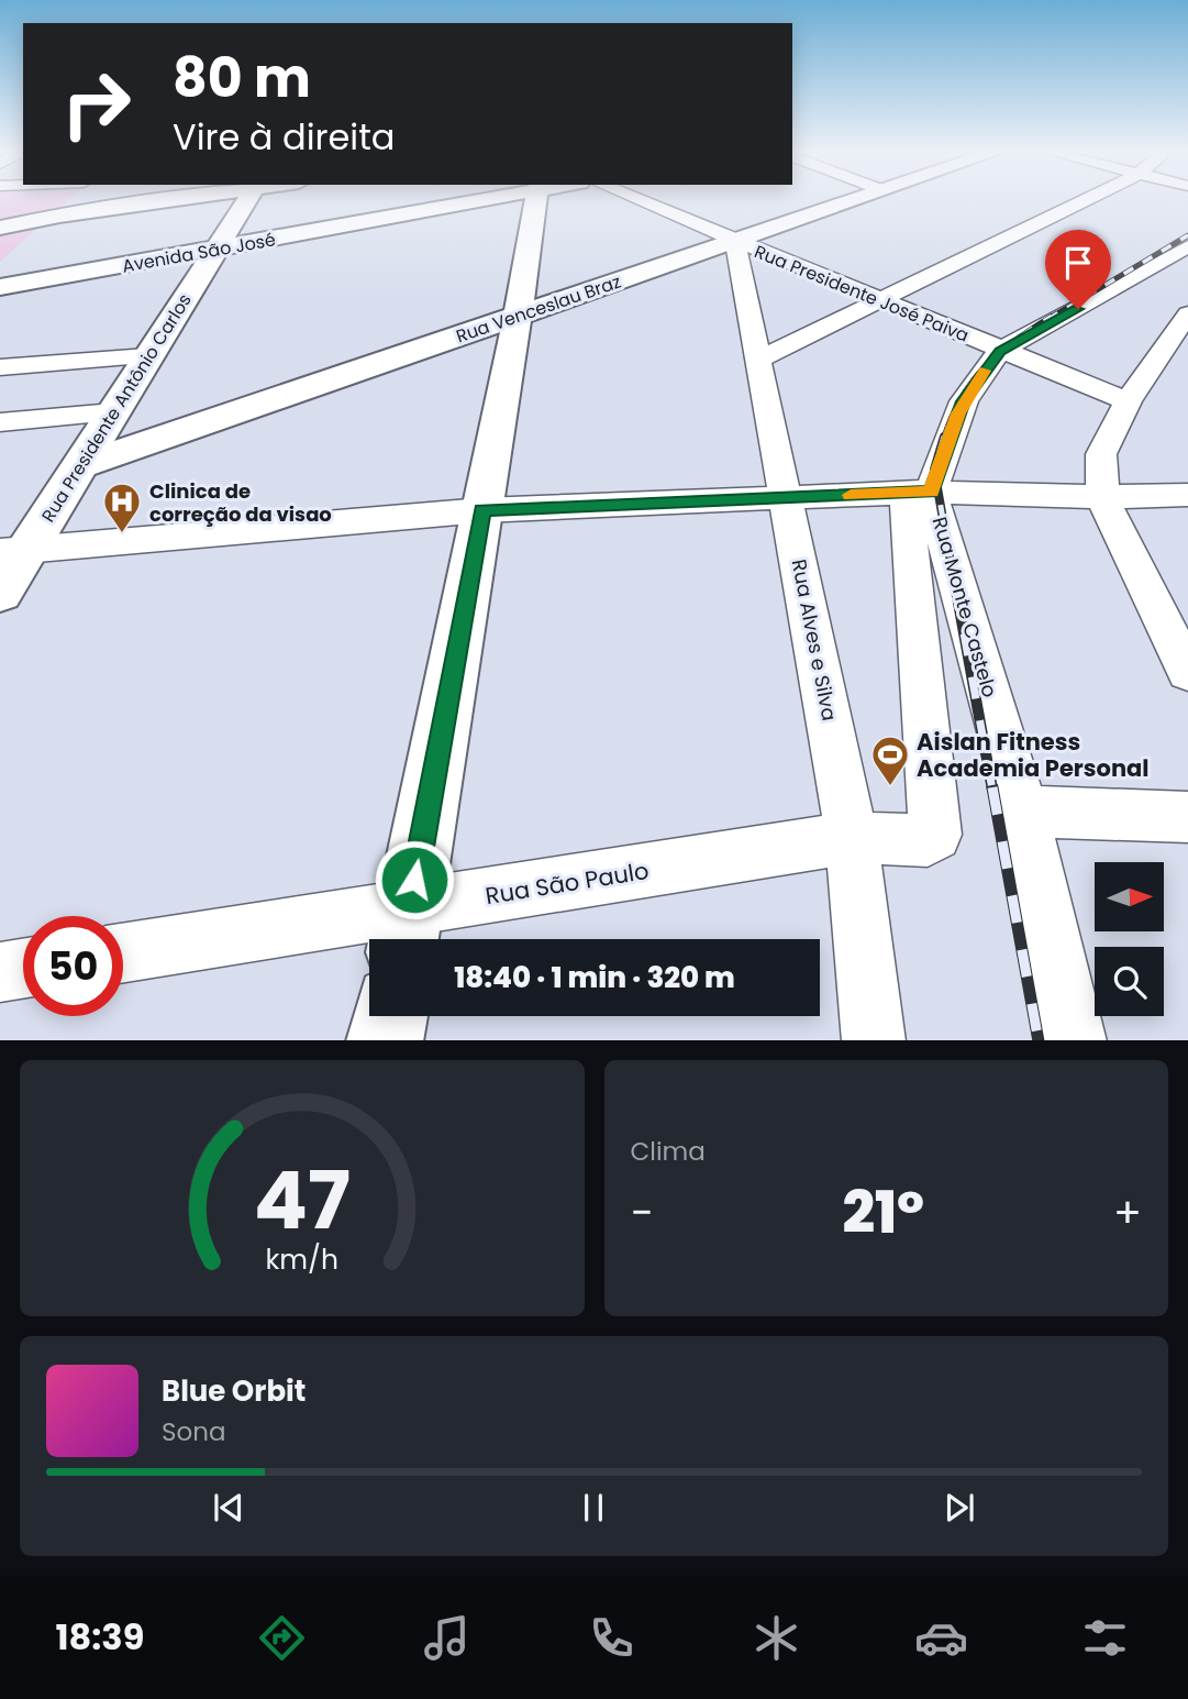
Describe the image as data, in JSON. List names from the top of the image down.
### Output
{
  "streets": {
    "main road": ["Avenida São José", "Rua Venceslau Braz", "Rua Presidente Antônio Carlos"],
    "street": [
      "Rua Presidente José Paiva",
      "Rua Monte Castelo",
      "Rua Alves e Silva",
      "Rua São Paulo"
    ]
  },
  "crossings": [
    ["Avenida São José", "Rua Presidente Antônio Carlos"],
    ["Rua Presidente José Paiva", "Rua Venceslau Braz"],
    ["Rua Presidente José Paiva", "Rua Monte Castelo"],
    ["Rua Presidente José Paiva", "Rua Alves e Silva"],
    ["Rua Venceslau Braz", "Rua Presidente Antônio Carlos"],
    ["Rua Venceslau Braz", "Rua Alves e Silva"],
    ["Rua Monte Castelo", "Rua São Paulo"],
    ["Rua Alves e Silva", "Rua São Paulo"]
  ],
  "places": {
    "hospital": ["Clinica de correção da visao"],
    "sports": ["Aislan Fitness Academia Personal"]
  },
  "north": "right",
  "page": {
    "turn": ["80 m", "Vire à direita"],
    "limit": "50",
    "trip": "18:40 · 1 min · 320 m",
    "tile": "Clima",
    "heat": ["−", "21°", "+"],
    "song": ["Blue Orbit", "Sona"],
    "tabs": "18:39",
    "gauge": ["47", "km/h"]
  }
}
